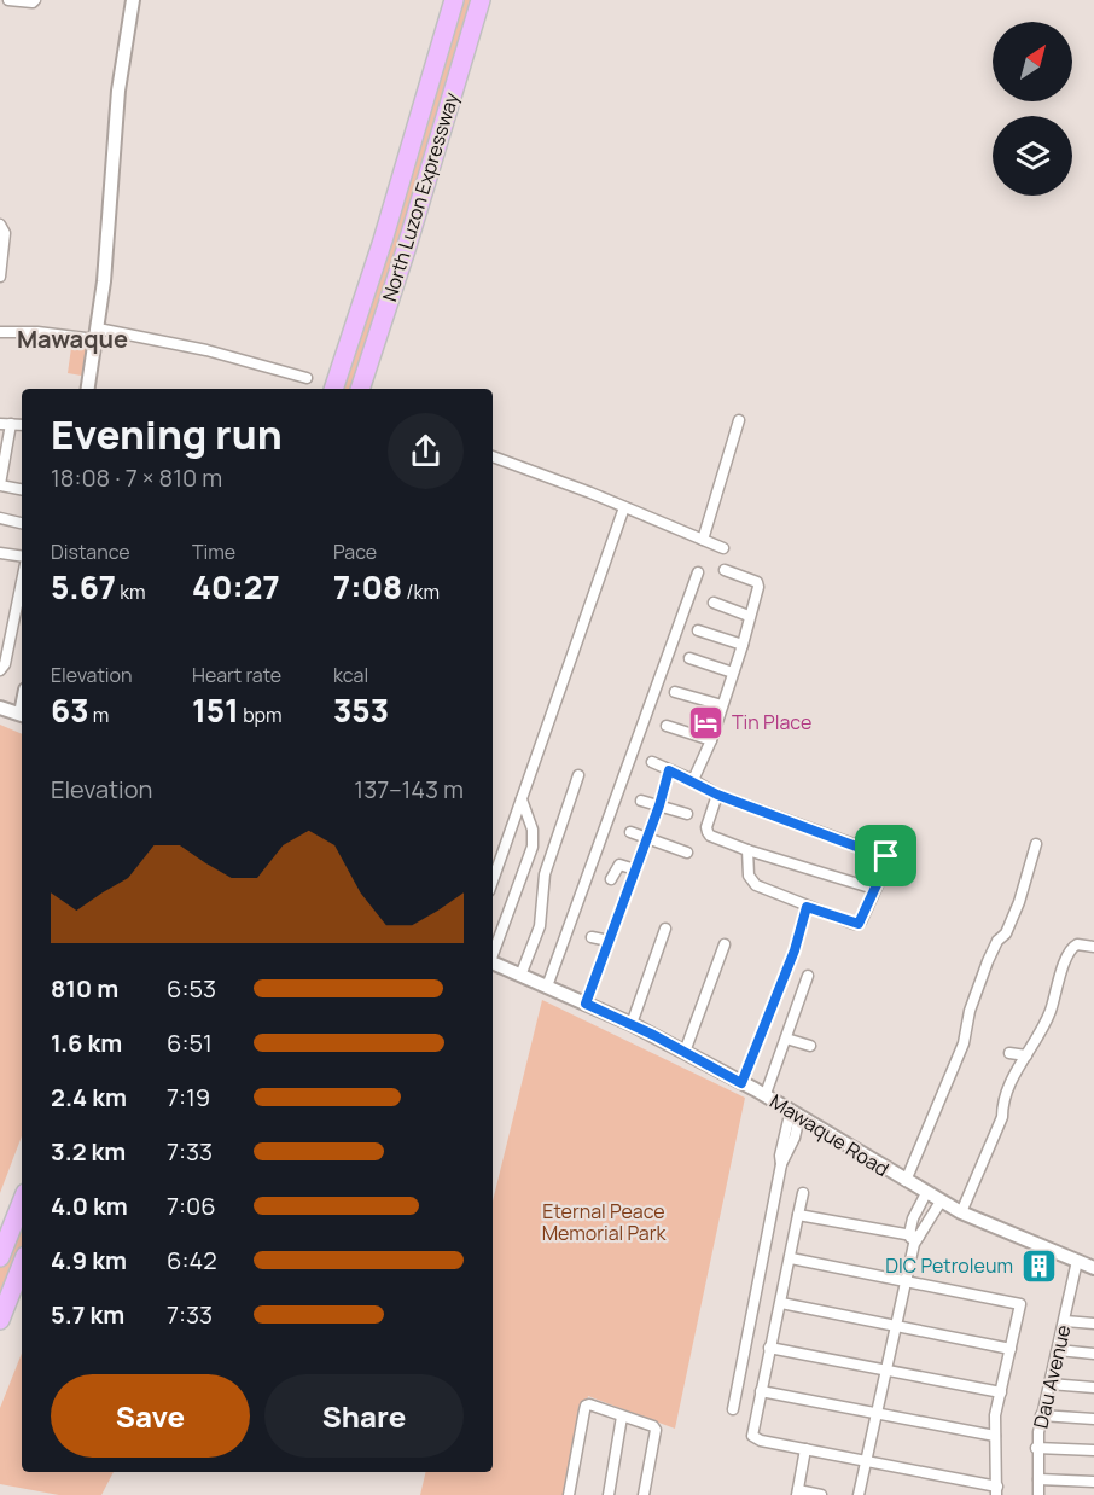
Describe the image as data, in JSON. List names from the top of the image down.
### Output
{
  "streets": {
    "highway": ["North Luzon Expressway"],
    "main road": ["Mawaque Road"],
    "street": ["Dau Avenue"]
  },
  "crossings": [
    ["Mawaque Road", "Dau Avenue"]
  ],
  "districts": ["Mawaque"],
  "parks": ["Eternal Peace Memorial Park"],
  "places": {
    "hotel": ["Tin Place"],
    "building": ["DIC Petroleum"]
  },
  "north": "top right",
  "page": {
    "heading": ["Evening run", "18:08 · 7 × 810 m"],
    "stats": [
      ["Distance", "5.67 km"],
      ["Time", "40:27"],
      ["Pace", "7:08 /km"],
      ["Elevation", "63 m"],
      ["Heart rate", "151 bpm"],
      ["kcal", "353"]
    ],
    "chart": ["Elevation", "137–143 m"],
    "list": [
      {
        "name": "810 m",
        "note": "6:53"
      },
      {
        "name": "1.6 km",
        "note": "6:51"
      },
      {
        "name": "2.4 km",
        "note": "7:19"
      },
      {
        "name": "3.2 km",
        "note": "7:33"
      },
      {
        "name": "4.0 km",
        "note": "7:06"
      },
      {
        "name": "4.9 km",
        "note": "6:42"
      },
      {
        "name": "5.7 km",
        "note": "7:33"
      }
    ],
    "buttons": ["Save", "Share"]
  }
}
